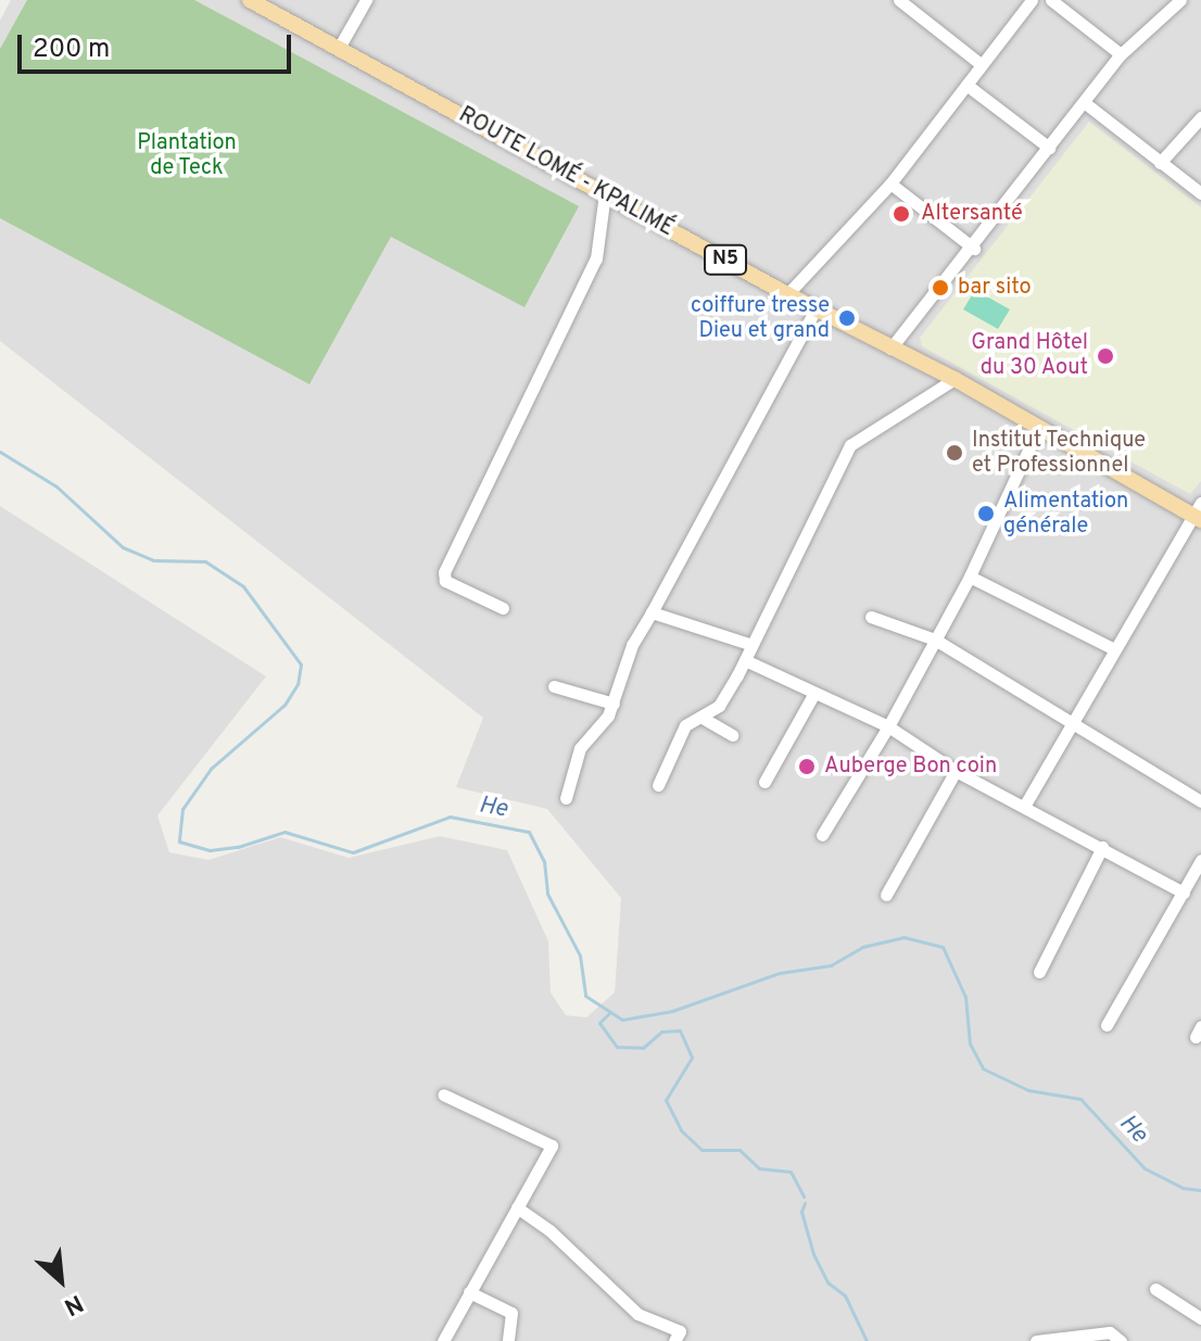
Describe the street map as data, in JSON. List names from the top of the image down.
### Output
{
  "streets": {
    "main road": ["ROUTE LOMÉ - KPALIMÉ", "N5"]
  },
  "water": ["He"],
  "parks": ["Plantation de Teck"],
  "places": [
    "Altersanté",
    "bar sito",
    "coiffure tresse Dieu et grand",
    "Grand Hôtel du 30 Aout",
    "Institut Technique et Professionnel",
    "Alimentation générale",
    "Auberge Bon coin"
  ],
  "scale_bar": "200 m",
  "north": "bottom right"
}
